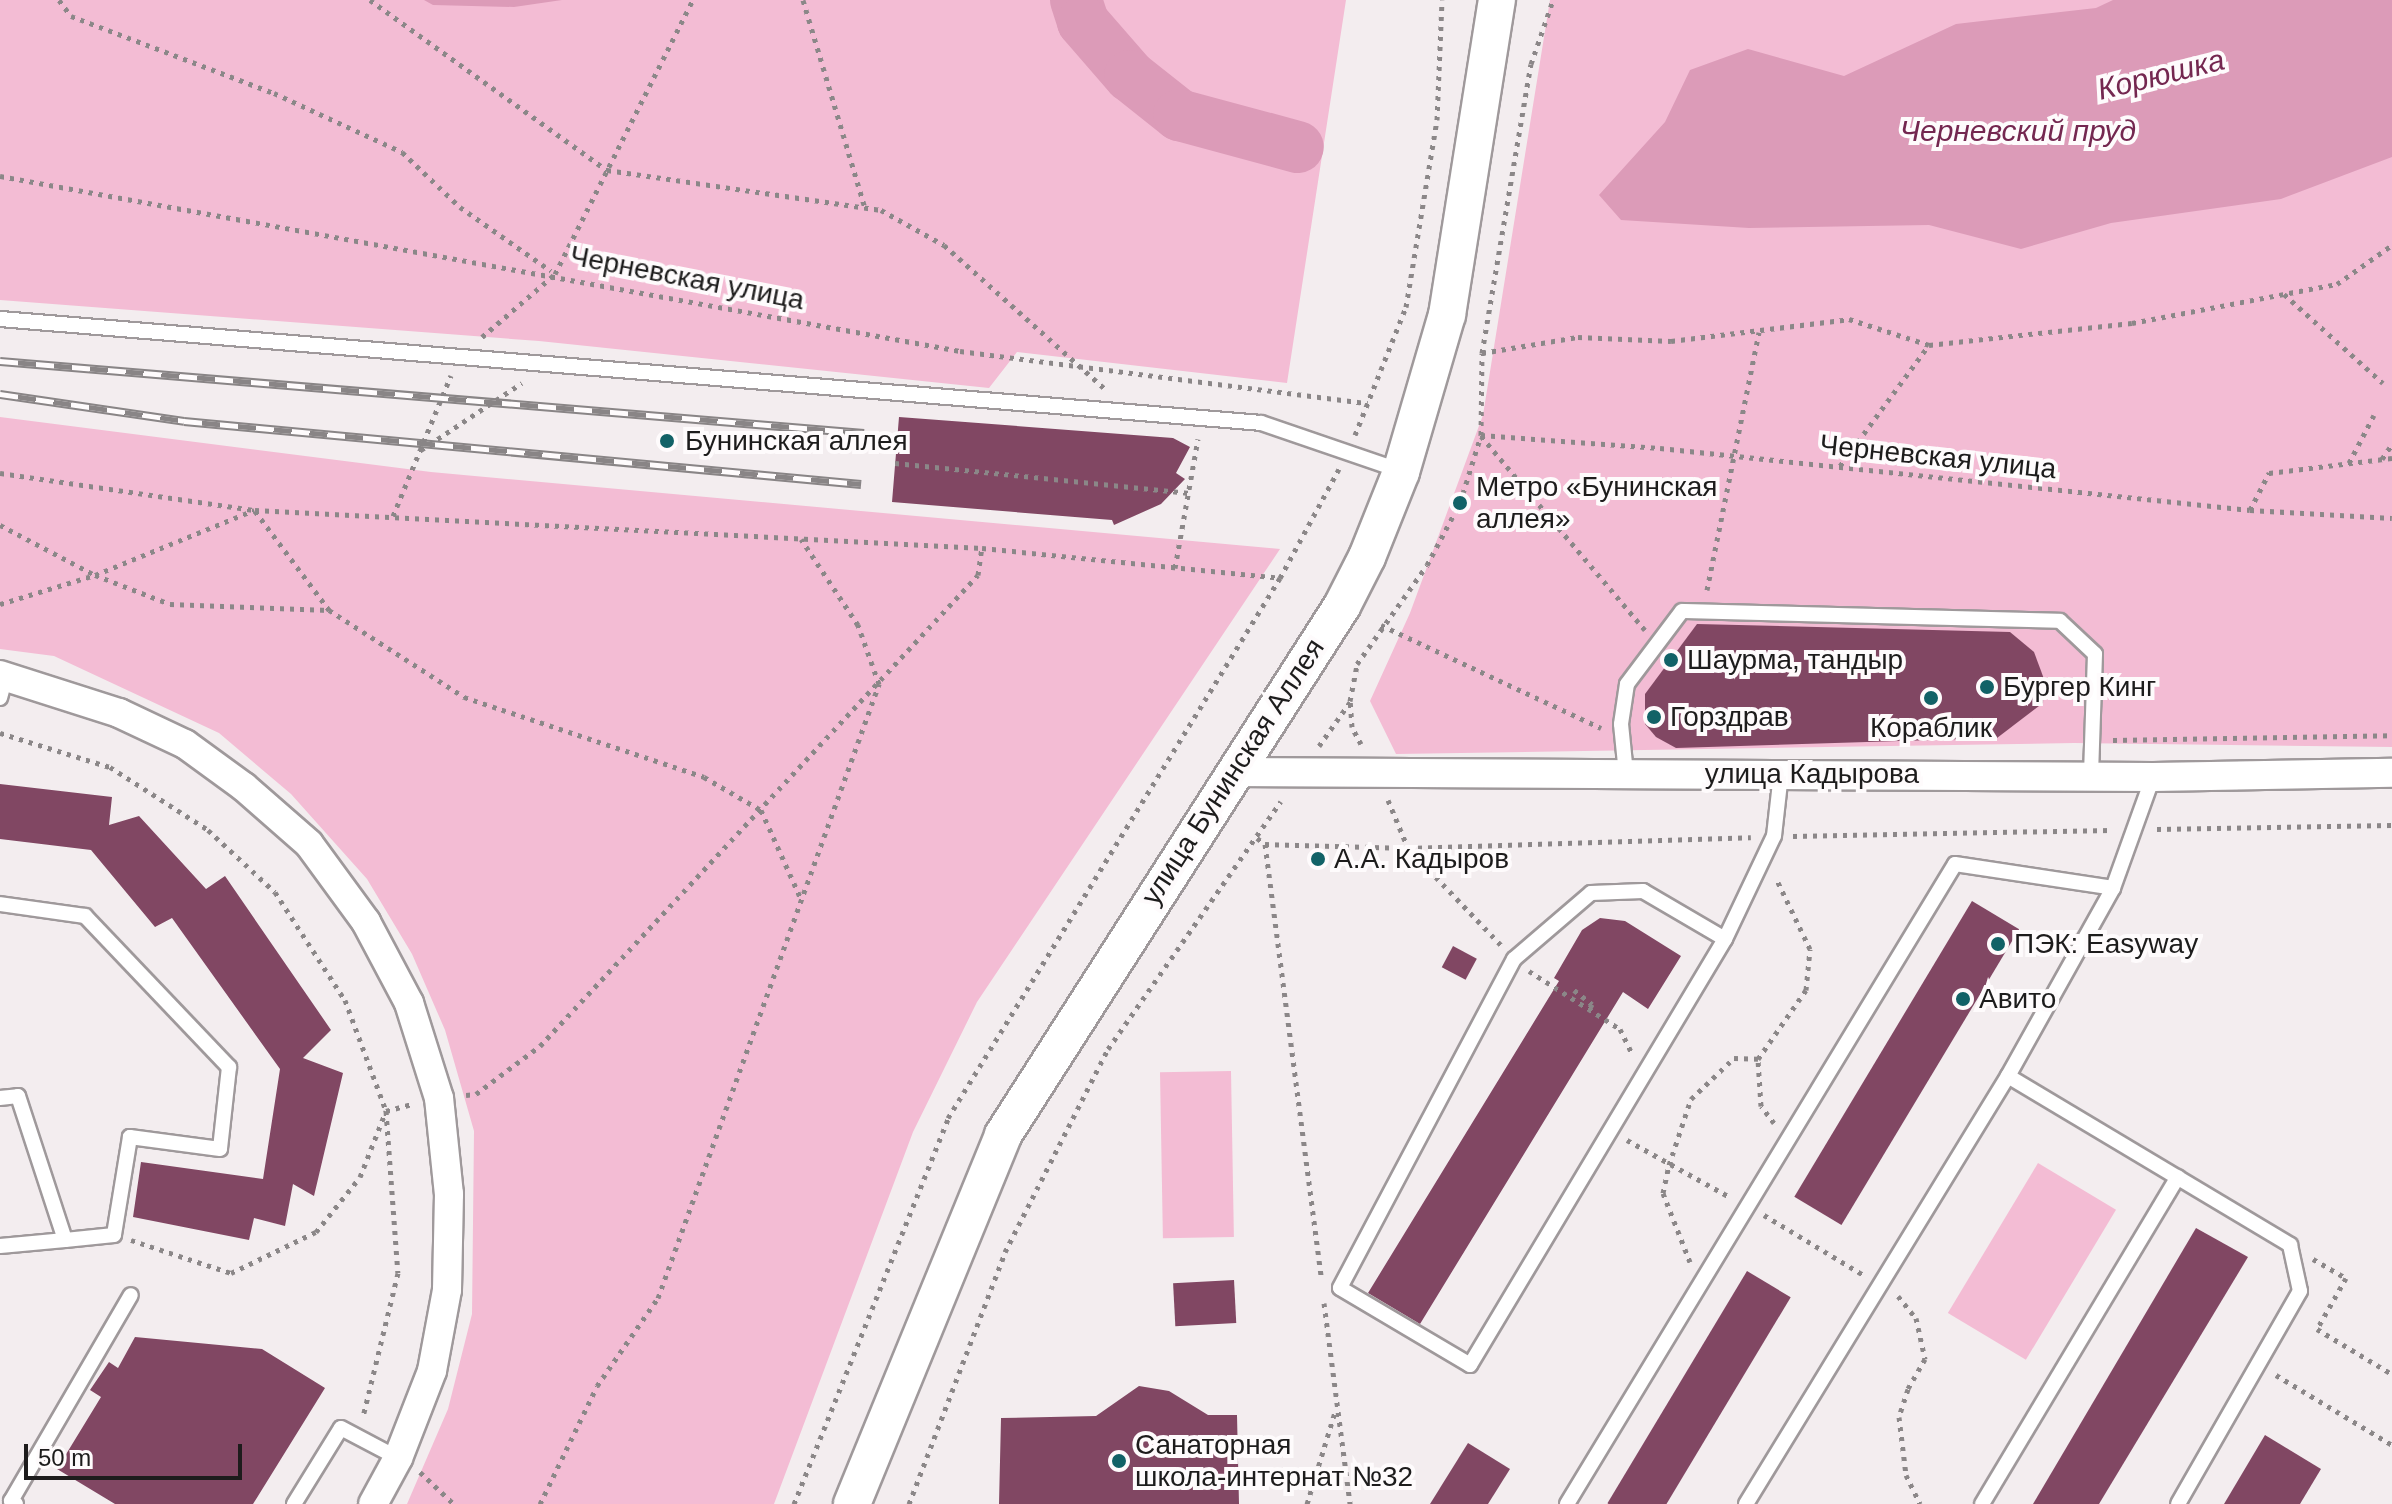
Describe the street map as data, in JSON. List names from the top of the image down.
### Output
{
  "streets": {
    "street": ["улица Бунинская Аллея", "улица Кадырова"],
    "path": ["Черневская улица"]
  },
  "crossings": [
    ["улица Бунинская Аллея", "улица Кадырова"]
  ],
  "water": ["Корюшка", "Черневский пруд"],
  "places": [
    "Бунинская аллея",
    "Метро «Бунинская аллея»",
    "Шаурма, тандыр",
    "Бургер Кинг",
    "Кораблик",
    "Горздрав",
    "А.А. Кадыров",
    "ПЭК: Easyway",
    "Авито",
    "Санаторная школа-интернат №32"
  ],
  "scale_bar": "50 m"
}
